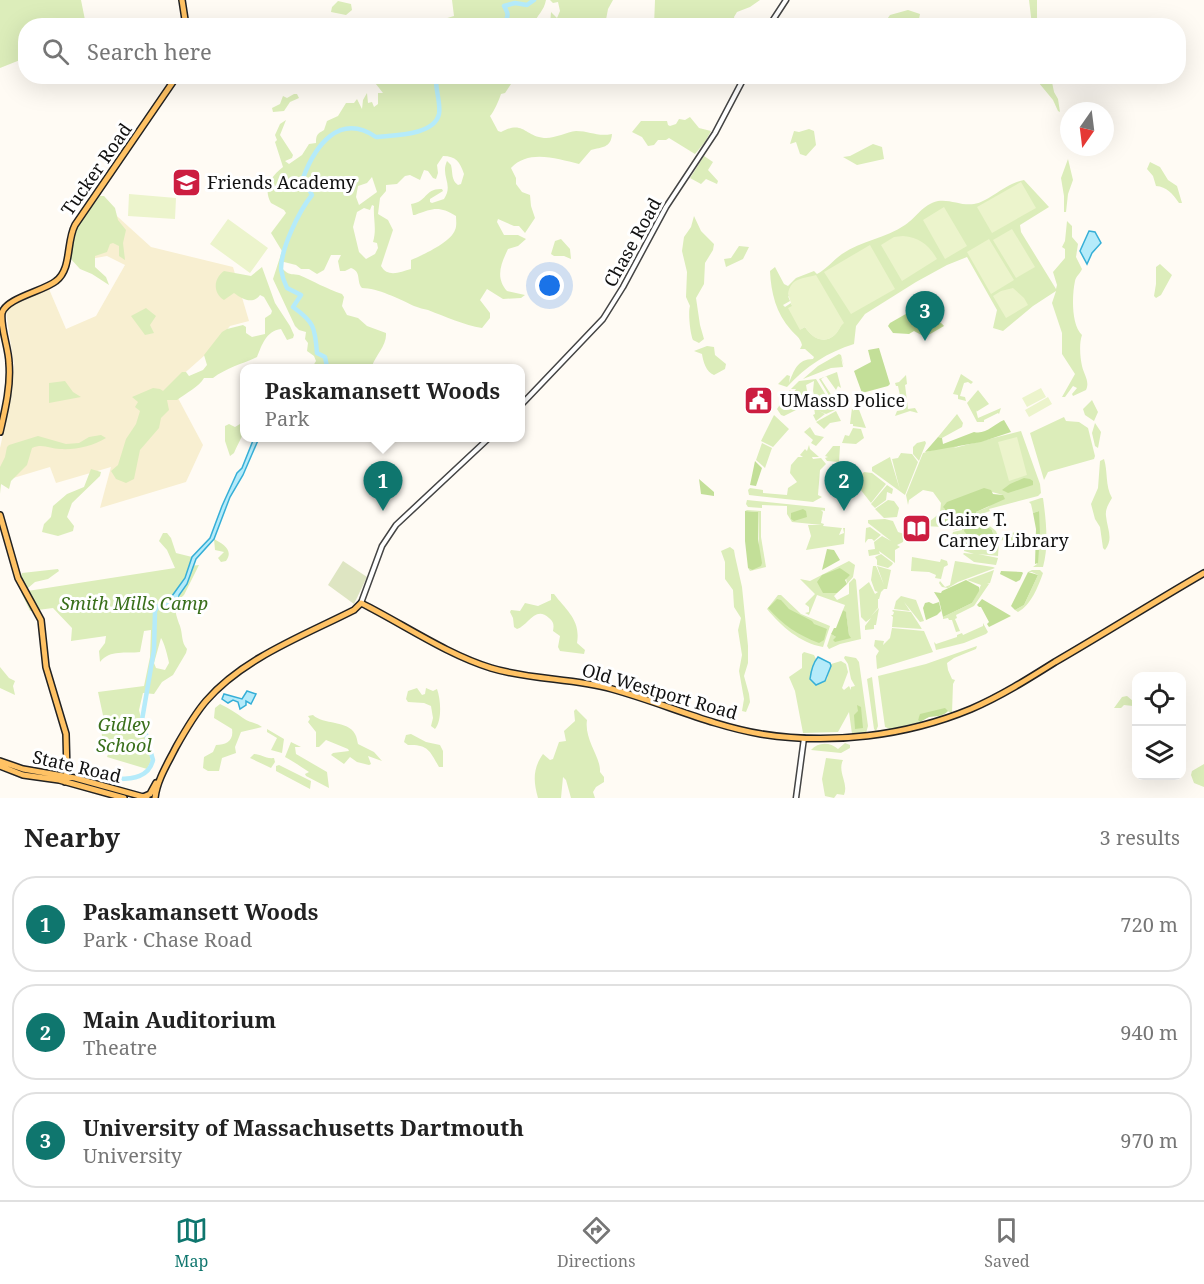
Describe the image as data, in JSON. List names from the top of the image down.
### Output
{
  "streets": {
    "main road": ["Tucker Road", "Old Westport Road", "State Road"],
    "street": ["Chase Road"]
  },
  "parks": ["Smith Mills Camp", "Gidley School"],
  "places": {
    "school or university": ["Friends Academy"],
    "public building": ["UMassD Police"],
    "library": ["Claire T. Carney Library"]
  },
  "north": "bottom",
  "page": {
    "search": "Search here",
    "pins": ["3", "1", "2"],
    "popup": ["Paskamansett Woods", "Park"],
    "heading": ["Nearby", "3 results"],
    "list": [
      {
        "mark": "1",
        "name": "Paskamansett Woods",
        "note": "Park · Chase Road",
        "value": "720 m"
      },
      {
        "mark": "2",
        "name": "Main Auditorium",
        "note": "Theatre",
        "value": "940 m"
      },
      {
        "mark": "3",
        "name": "University of Massachusetts Dartmouth",
        "note": "University",
        "value": "970 m"
      }
    ],
    "nav": ["Map", "Directions", "Saved"]
  }
}
